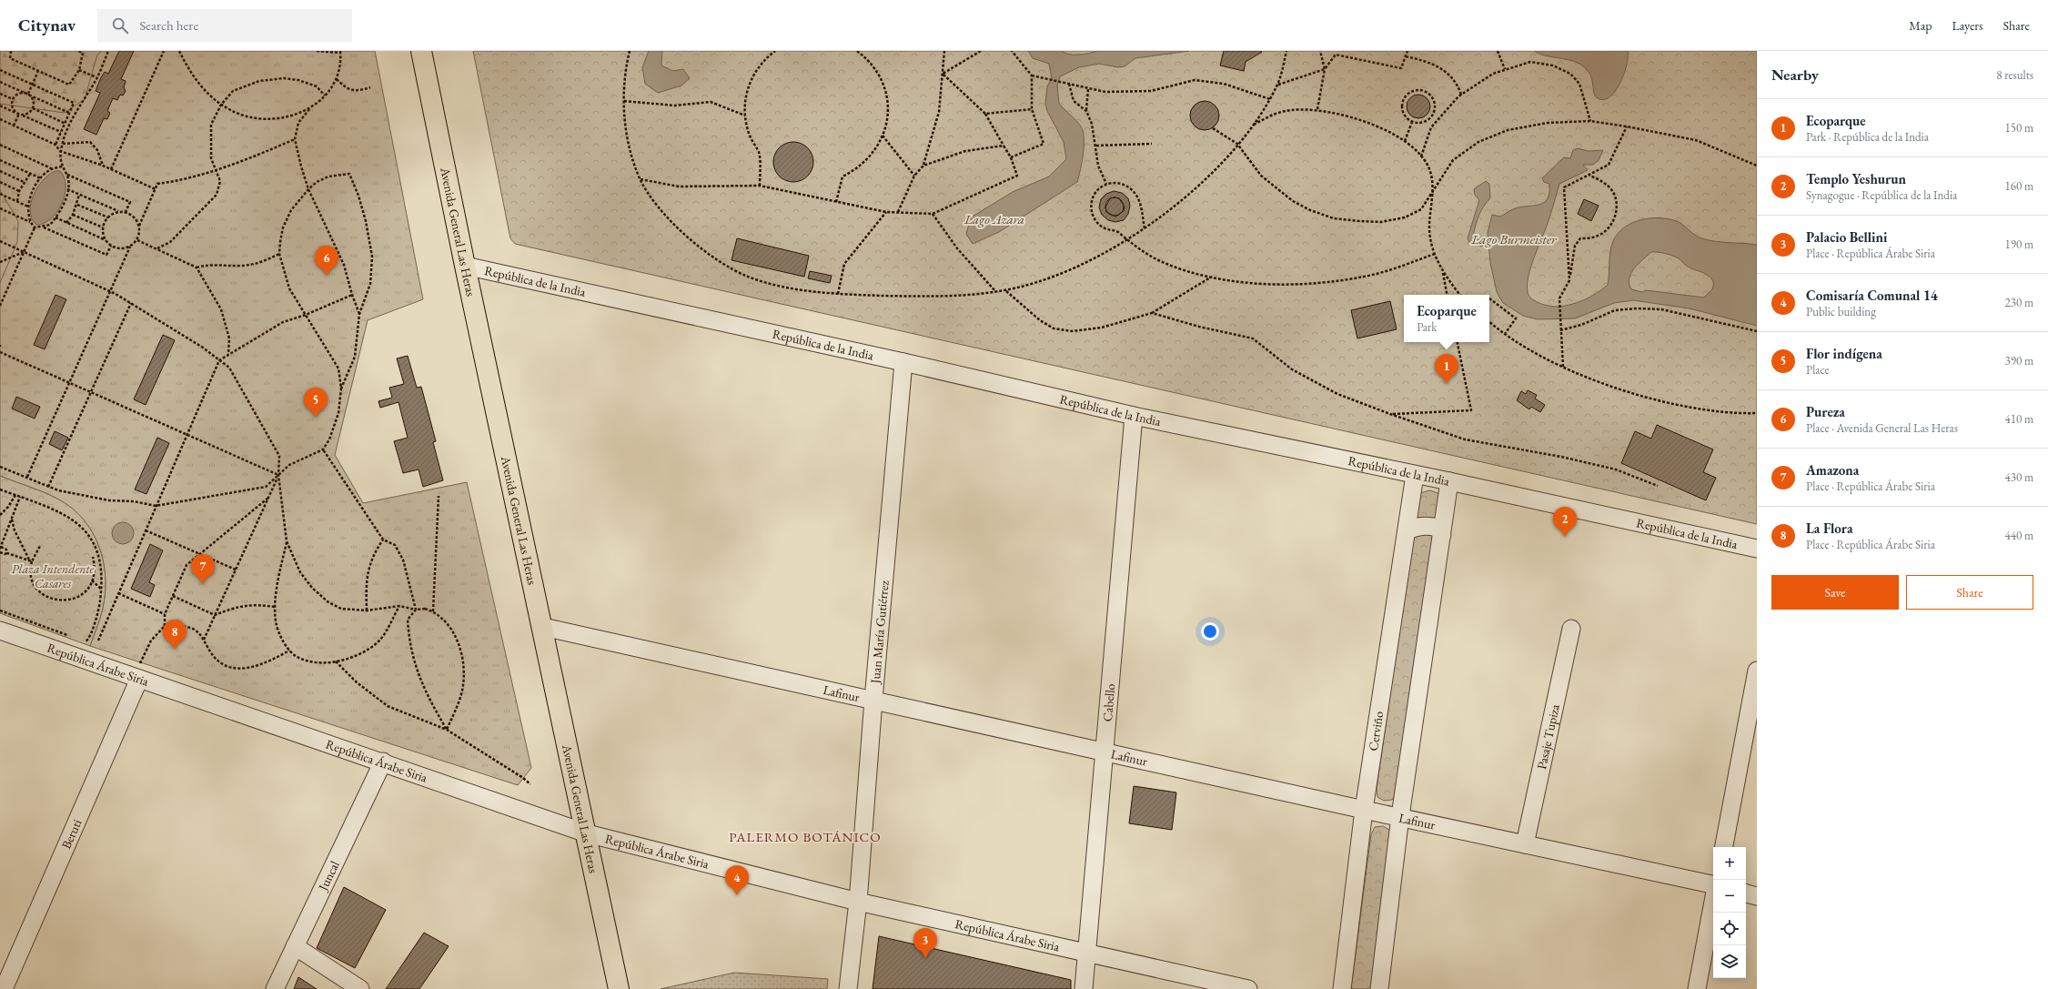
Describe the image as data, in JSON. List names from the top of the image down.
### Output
{
  "streets": {
    "main road": ["Avenida General Las Heras"],
    "street": [
      "República de la India",
      "Juan María Gutiérrez",
      "República Árabe Siria",
      "Lafinur",
      "Cabello",
      "Cerviño",
      "Pasaje Tupiza",
      "Beruti",
      "Juncal"
    ]
  },
  "crossings": [
    ["Avenida General Las Heras", "República de la India"],
    ["Avenida General Las Heras", "República Árabe Siria"],
    ["Avenida General Las Heras", "Lafinur"],
    ["República de la India", "Juan María Gutiérrez"],
    ["República de la India", "Cabello"],
    ["República de la India", "Cerviño"],
    ["Juan María Gutiérrez", "República Árabe Siria"],
    ["Juan María Gutiérrez", "Lafinur"],
    ["República Árabe Siria", "Cabello"],
    ["República Árabe Siria", "Beruti"],
    ["República Árabe Siria", "Juncal"],
    ["Lafinur", "Cabello"],
    ["Lafinur", "Cerviño"],
    ["Lafinur", "Pasaje Tupiza"]
  ],
  "districts": ["PALERMO BOTÁNICO"],
  "water": ["Lago Azara", "Lago Burmeister"],
  "parks": ["Plaza Intendente Casares"],
  "page": {
    "header": "Citynav",
    "search": "Search here",
    "nav": ["Map", "Layers", "Share"],
    "heading": ["Nearby", "8 results"],
    "list": [
      {
        "mark": "1",
        "name": "Ecoparque",
        "note": "Park · República de la India",
        "value": "150 m"
      },
      {
        "mark": "2",
        "name": "Templo Yeshurun",
        "note": "Synagogue · República de la India",
        "value": "160 m"
      },
      {
        "mark": "3",
        "name": "Palacio Bellini",
        "note": "Place · República Árabe Siria",
        "value": "190 m"
      },
      {
        "mark": "4",
        "name": "Comisaría Comunal 14",
        "note": "Public building",
        "value": "230 m"
      },
      {
        "mark": "5",
        "name": "Flor indígena",
        "note": "Place",
        "value": "390 m"
      },
      {
        "mark": "6",
        "name": "Pureza",
        "note": "Place · Avenida General Las Heras",
        "value": "410 m"
      },
      {
        "mark": "7",
        "name": "Amazona",
        "note": "Place · República Árabe Siria",
        "value": "430 m"
      },
      {
        "mark": "8",
        "name": "La Flora",
        "note": "Place · República Árabe Siria",
        "value": "440 m"
      }
    ],
    "pins": [
      "6",
      "1",
      "5",
      "2",
      "7",
      "8",
      "4",
      "3"
    ],
    "popup": ["Ecoparque", "Park"],
    "buttons": ["Save", "Share"],
    "map_buttons": ["+", "−"]
  }
}
